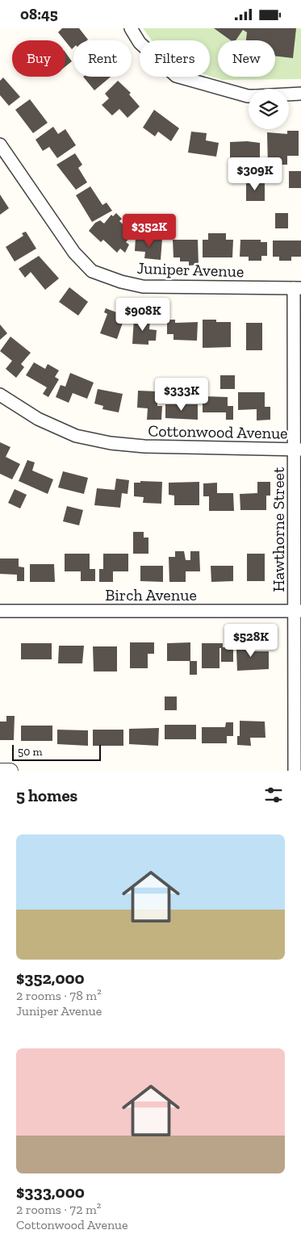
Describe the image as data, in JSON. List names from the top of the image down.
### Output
{
  "streets": {
    "street": [
      "Juniper Avenue",
      "Cottonwood Avenue",
      "Hawthorne Street",
      "Birch Avenue"
    ]
  },
  "crossings": [
    ["Juniper Avenue", "Hawthorne Street"],
    ["Cottonwood Avenue", "Hawthorne Street"],
    ["Hawthorne Street", "Birch Avenue"]
  ],
  "scale_bar": "50 m",
  "page": {
    "status": "08:45",
    "chip": [
      "Buy",
      "Rent",
      "Filters",
      "New"
    ],
    "price": [
      "$309K",
      "$352K",
      "$908K",
      "$333K",
      "$528K"
    ],
    "scale": "50 m",
    "heading": "5 homes",
    "list": [
      {
        "name": "$352,000",
        "note": "2 rooms · 78 m² · Juniper Avenue"
      },
      {
        "name": "$333,000",
        "note": "2 rooms · 72 m² · Cottonwood Avenue"
      }
    ]
  }
}
